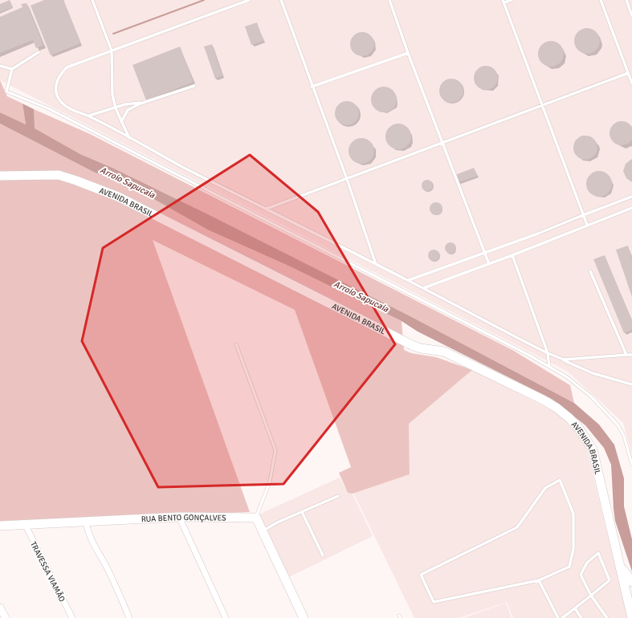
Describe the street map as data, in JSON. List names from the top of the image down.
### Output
{
  "streets": {
    "main road": ["AVENIDA BRASIL", "RUA BENTO GONÇALVES"],
    "street": ["TRAVESSA VIAMÃO"]
  },
  "crossings": [
    ["RUA BENTO GONÇALVES", "TRAVESSA VIAMÃO"]
  ],
  "water": ["Arroio Sapucaia"]
}
